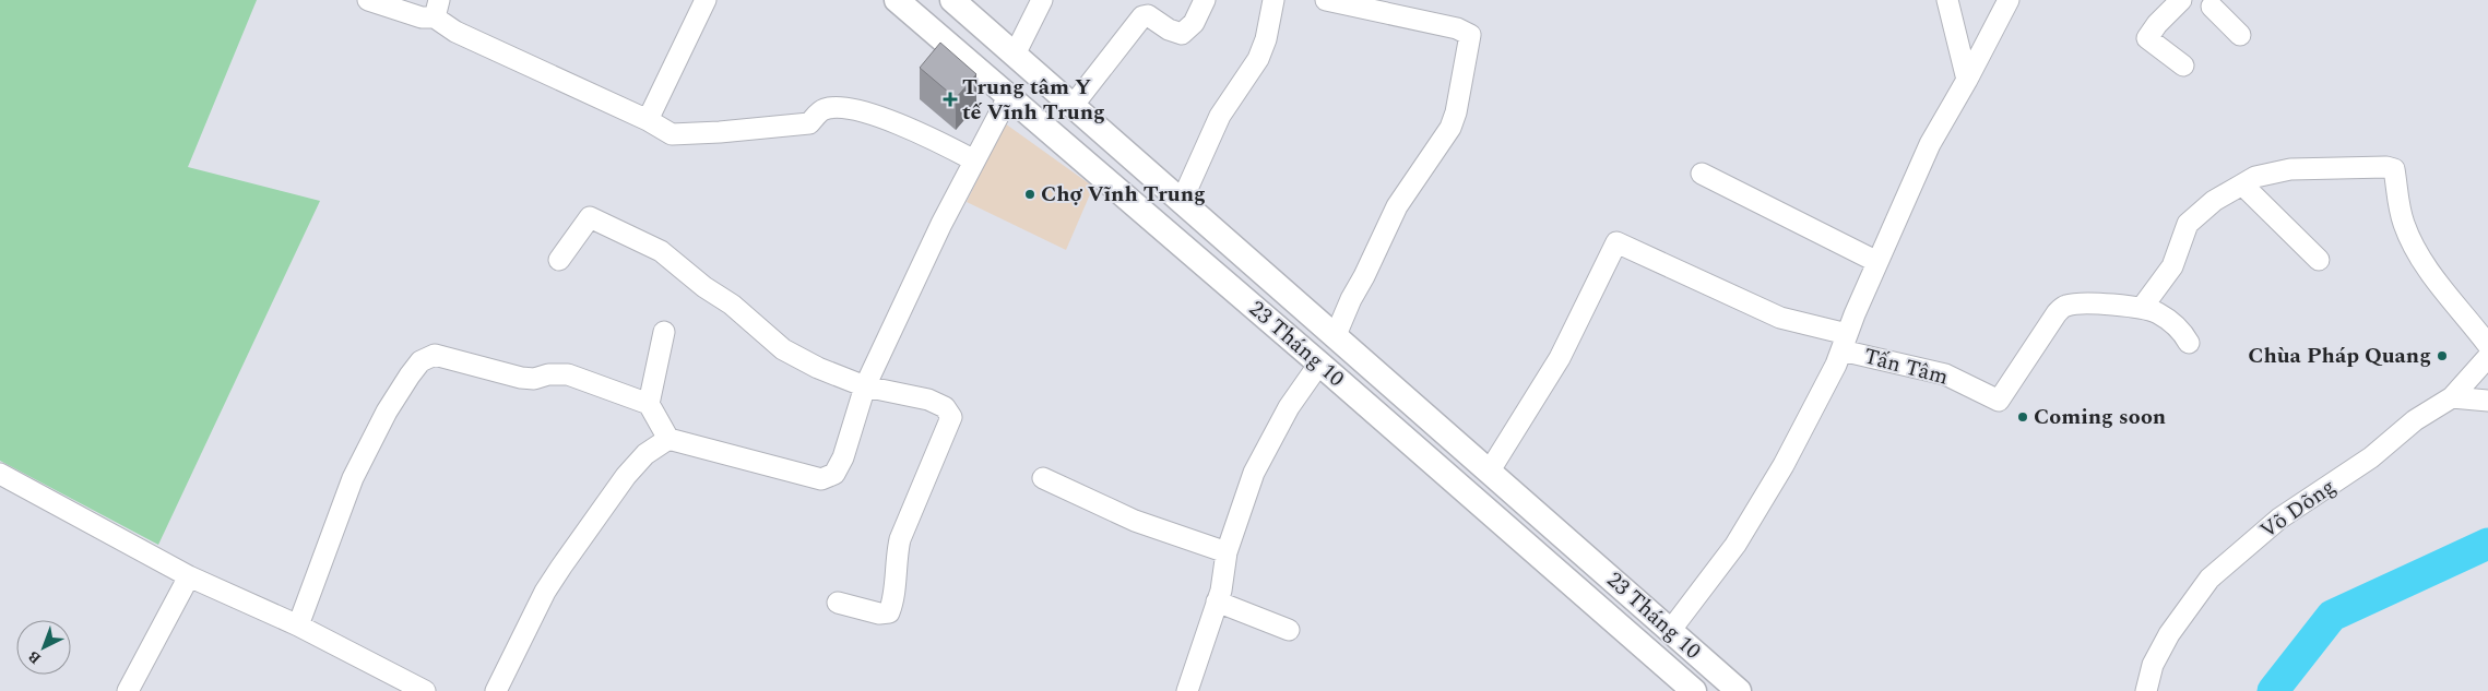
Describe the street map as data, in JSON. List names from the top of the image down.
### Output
{
  "streets": {
    "main road": ["23 Tháng 10"],
    "street": ["Tấn Tâm", "Võ Dõng"]
  },
  "crossings": [
    ["23 Tháng 10", "Tấn Tâm"]
  ],
  "places": {
    "health": ["Trung tâm Y tế Vĩnh Trung"],
    "other": ["Chợ Vĩnh Trung", "Chùa Pháp Quang", "Coming soon"]
  },
  "north": "bottom left"
}
